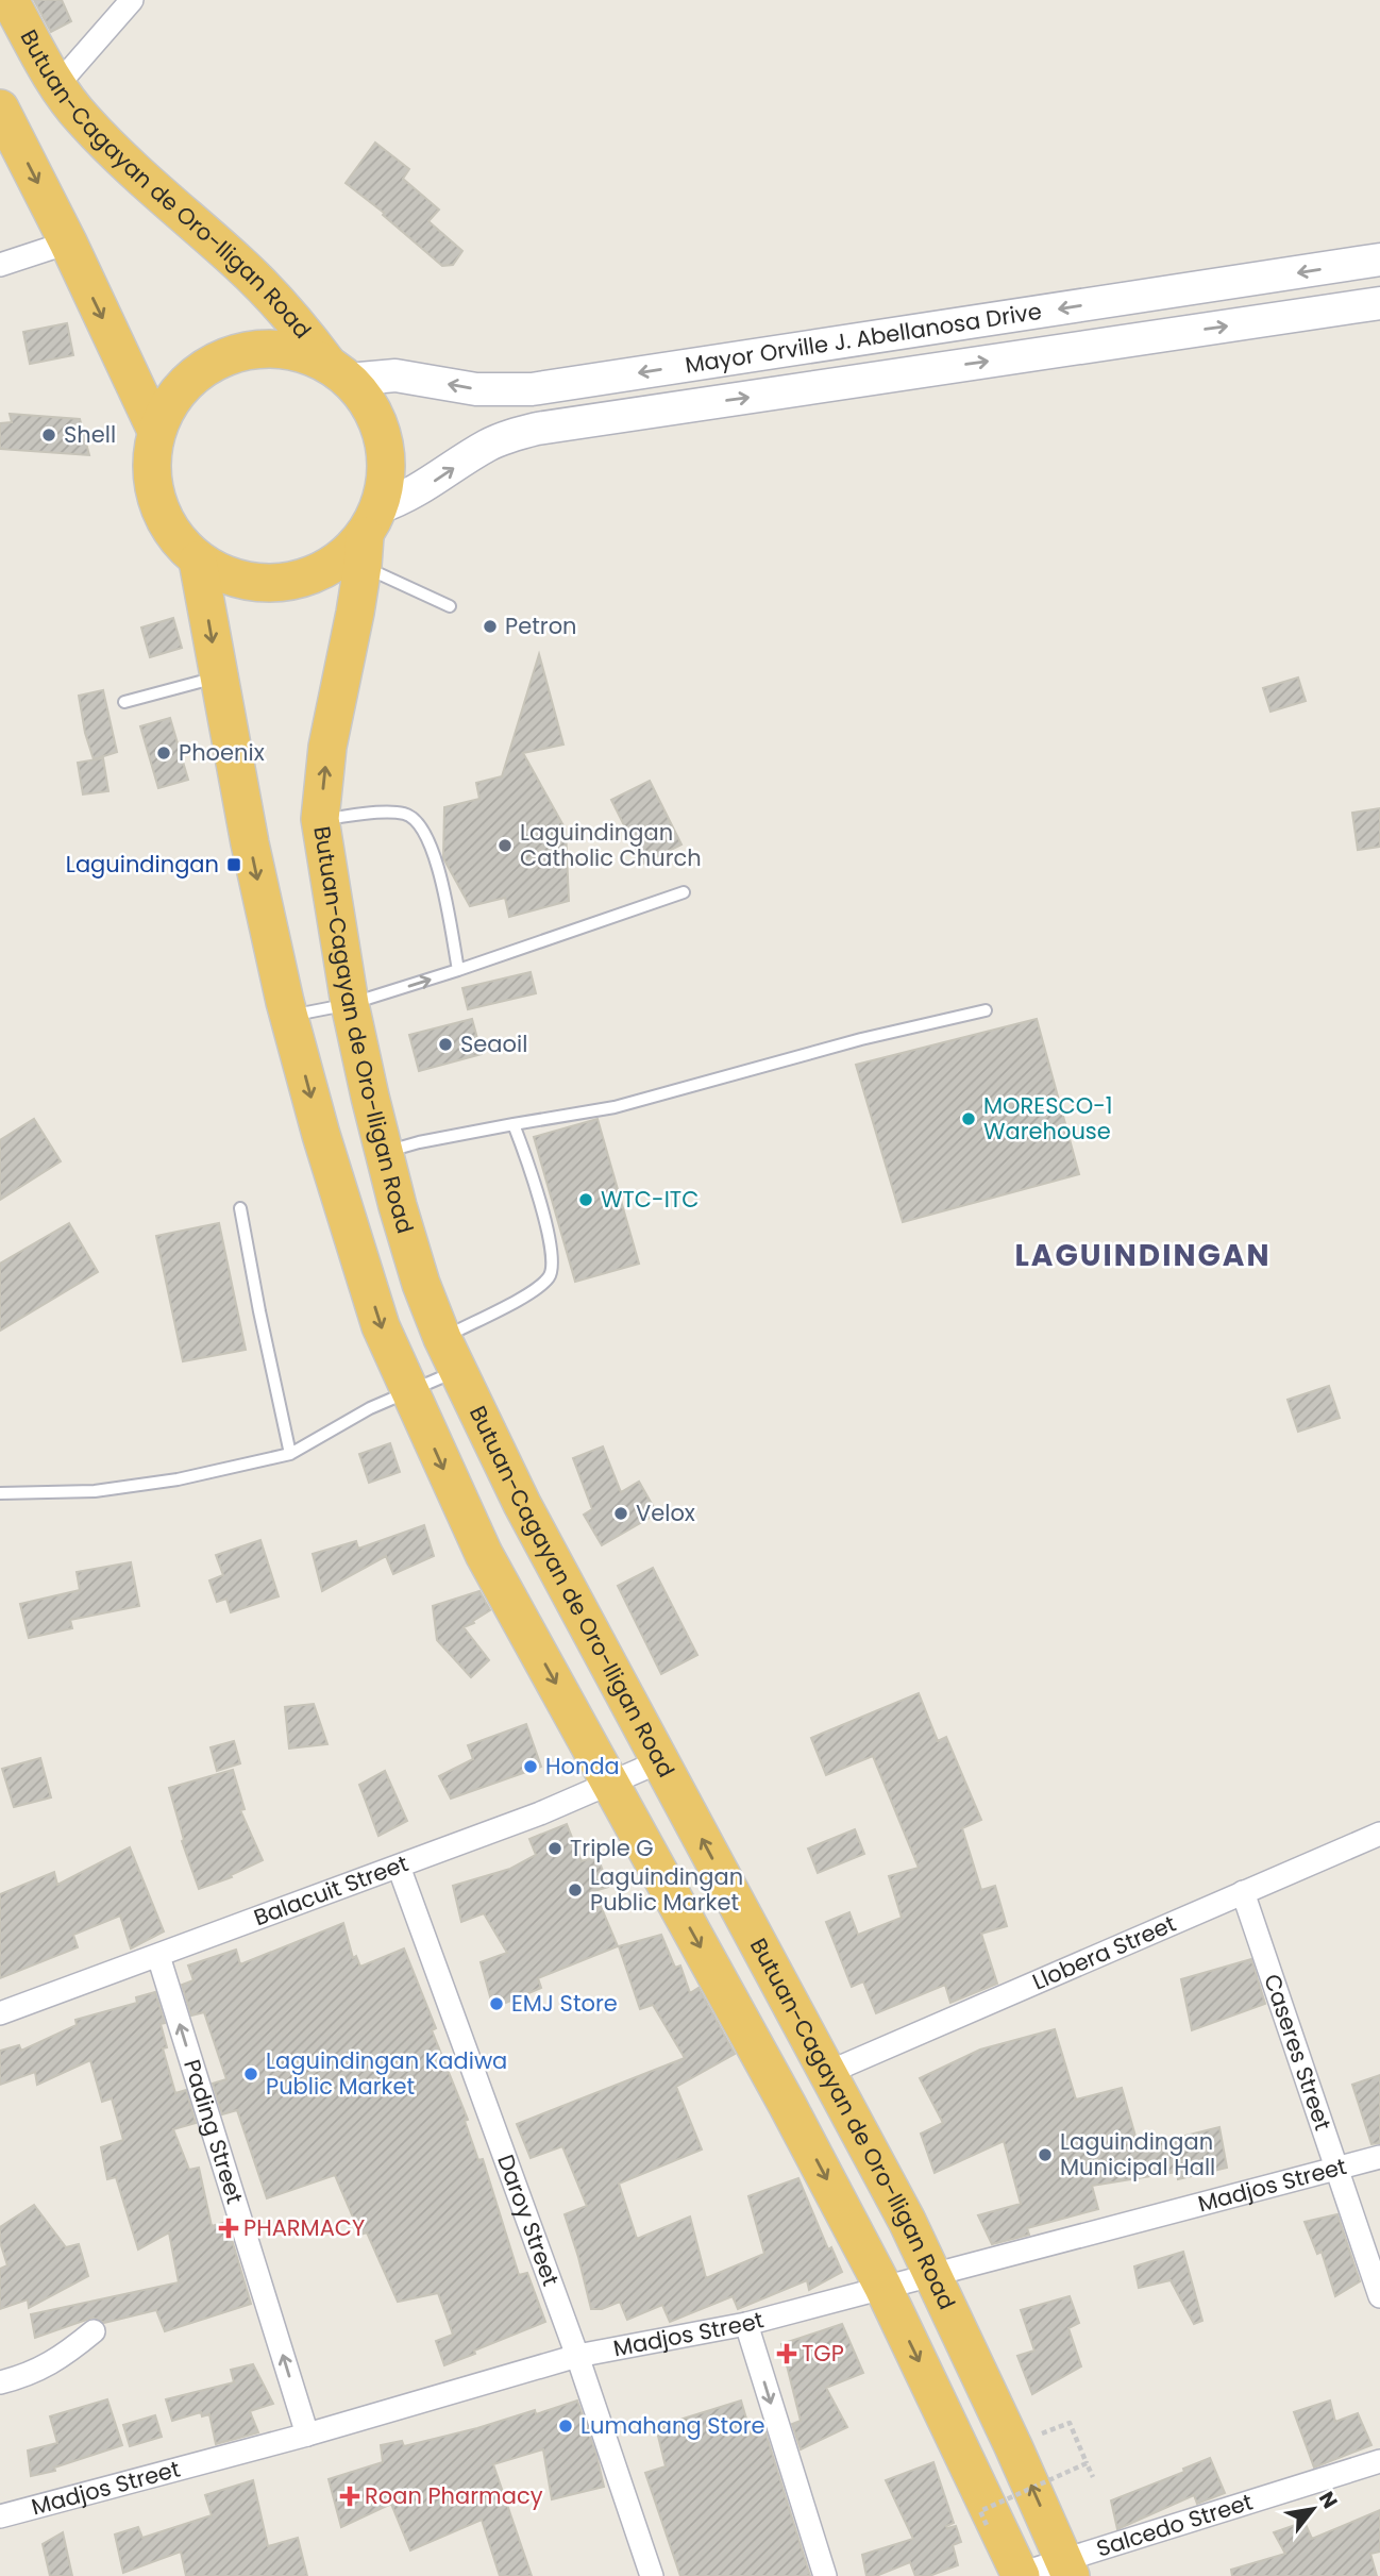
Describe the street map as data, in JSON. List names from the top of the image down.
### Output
{
  "streets": {
    "highway": ["Butuan-Cagayan de Oro-Iligan Road"],
    "main road": ["Mayor Orville J. Abellanosa Drive"],
    "street": [
      "Balacuit Street",
      "Llobera Street",
      "Caseres Street",
      "Pading Street",
      "Madjos Street",
      "Daroy Street",
      "Salcedo Street"
    ]
  },
  "crossings": [
    ["Butuan-Cagayan de Oro-Iligan Road", "Mayor Orville J. Abellanosa Drive"],
    ["Butuan-Cagayan de Oro-Iligan Road", "Balacuit Street"],
    ["Butuan-Cagayan de Oro-Iligan Road", "Llobera Street"],
    ["Butuan-Cagayan de Oro-Iligan Road", "Madjos Street"],
    ["Butuan-Cagayan de Oro-Iligan Road", "Salcedo Street"],
    ["Balacuit Street", "Pading Street"],
    ["Balacuit Street", "Daroy Street"],
    ["Llobera Street", "Caseres Street"],
    ["Caseres Street", "Madjos Street"],
    ["Pading Street", "Madjos Street"],
    ["Madjos Street", "Daroy Street"]
  ],
  "one_way": ["Pading Street"],
  "districts": ["LAGUINDINGAN"],
  "places": {
    "other": [
      "Shell",
      "Petron",
      "Phoenix",
      "Laguindingan Catholic Church",
      "Seaoil",
      "MORESCO-1 Warehouse",
      "WTC-ITC",
      "Velox",
      "Honda",
      "Triple G",
      "Laguindingan Public Market",
      "EMJ Store",
      "Laguindingan Kadiwa Public Market",
      "Laguindingan Municipal Hall",
      "Lumahang Store"
    ],
    "transit": ["Laguindingan"],
    "health": ["PHARMACY", "TGP", "Roan Pharmacy"]
  },
  "north": "top right"
}
